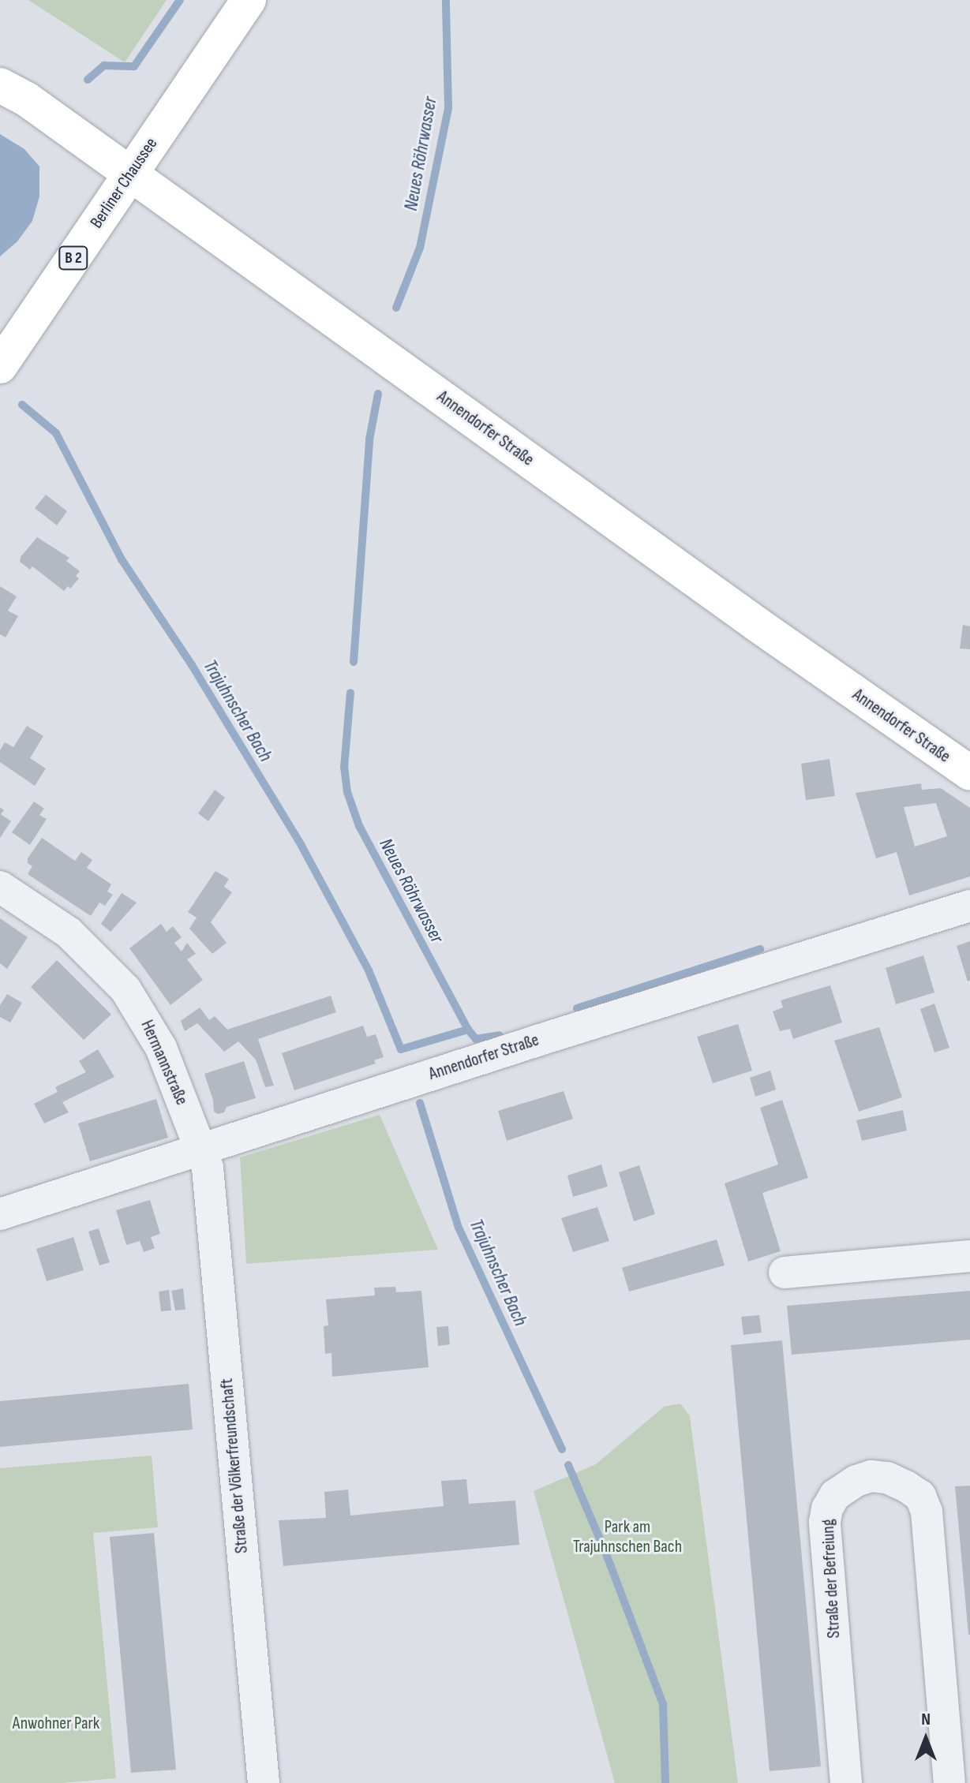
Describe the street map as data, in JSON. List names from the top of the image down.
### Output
{
  "streets": {
    "main road": ["Berliner Chaussee", "B 2", "Annendorfer Straße"],
    "street": ["Hermannstraße", "Straße der Völkerfreundschaft", "Straße der Befreiung"]
  },
  "crossings": [
    ["Berliner Chaussee", "Annendorfer Straße"],
    ["Annendorfer Straße", "Hermannstraße"],
    ["Annendorfer Straße", "Straße der Völkerfreundschaft"],
    ["Hermannstraße", "Straße der Völkerfreundschaft"]
  ],
  "water": ["Neues Röhrwasser", "Trajuhnscher Bach"],
  "parks": ["Park am Trajuhnschen Bach", "Anwohner Park"],
  "north": "top"
}
